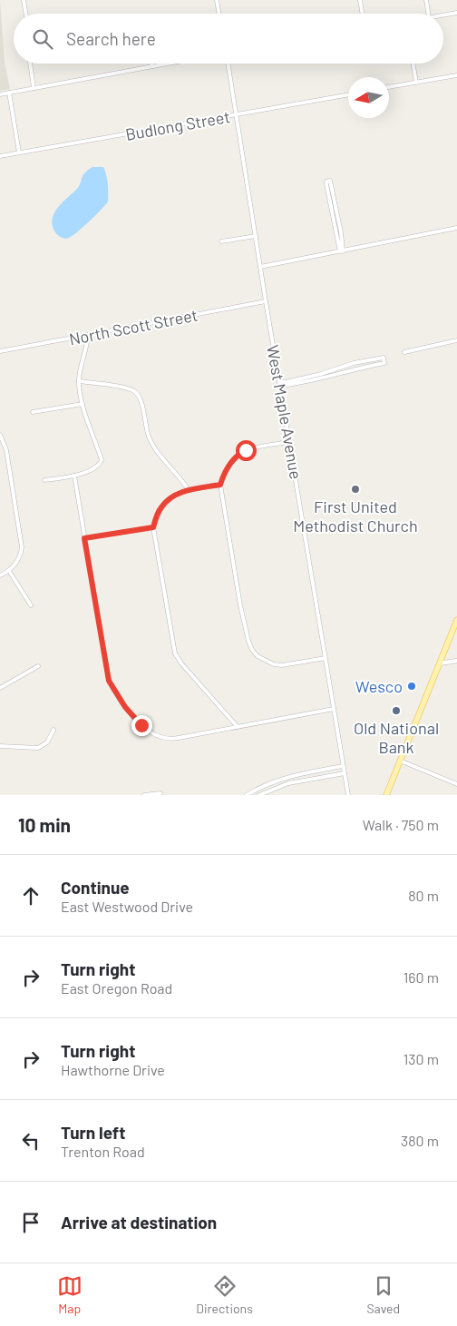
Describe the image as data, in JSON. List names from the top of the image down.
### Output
{
  "streets": {
    "street": ["Budlong Street", "North Scott Street", "West Maple Avenue"]
  },
  "crossings": [
    ["Budlong Street", "West Maple Avenue"],
    ["North Scott Street", "West Maple Avenue"]
  ],
  "places": ["First United Methodist Church", "Wesco", "Old National Bank"],
  "north": "left",
  "page": {
    "search": "Search here",
    "heading": ["10 min", "Walk · 750 m"],
    "list": [
      ["Continue", "East Westwood Drive", "80 m"],
      ["Turn right", "East Oregon Road", "160 m"],
      ["Turn right", "Hawthorne Drive", "130 m"],
      ["Turn left", "Trenton Road", "380 m"],
      "Arrive at destination"
    ],
    "nav": ["Map", "Directions", "Saved"]
  }
}
